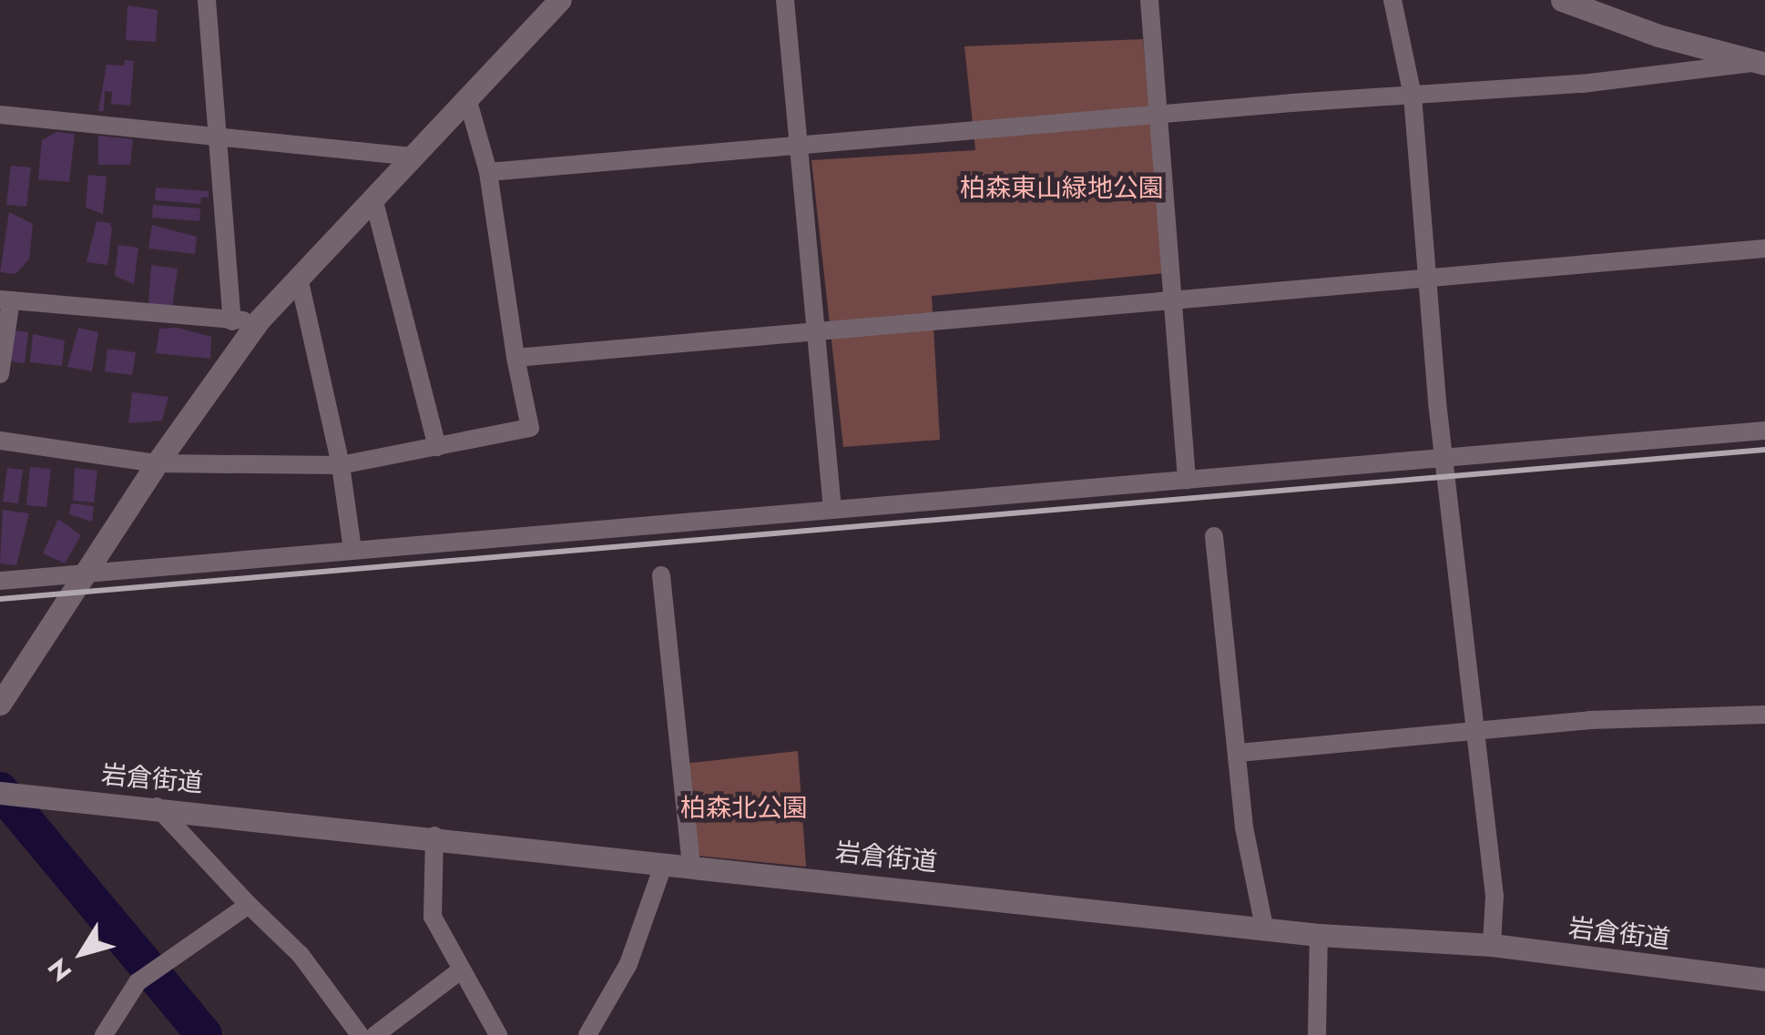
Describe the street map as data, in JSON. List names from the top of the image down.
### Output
{
  "streets": {
    "street": ["岩倉街道"]
  },
  "parks": ["柏森東山緑地公園", "柏森北公園"],
  "north": "bottom left"
}
